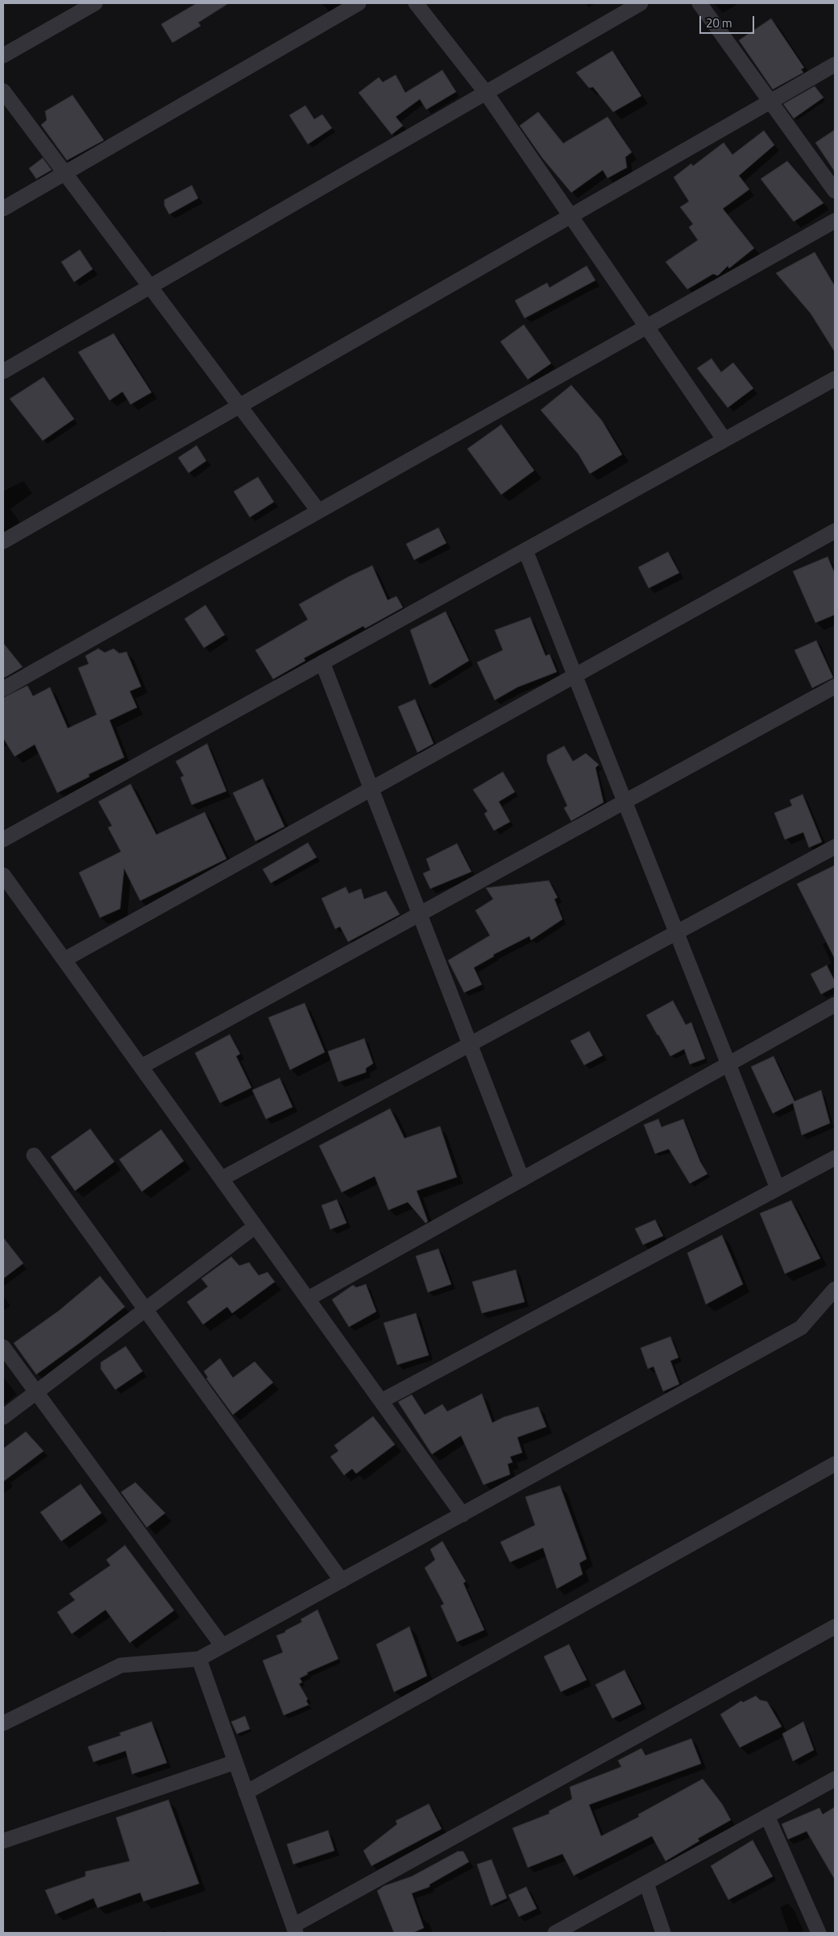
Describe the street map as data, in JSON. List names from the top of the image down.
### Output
{
  "scale_bar": "20 m"
}
